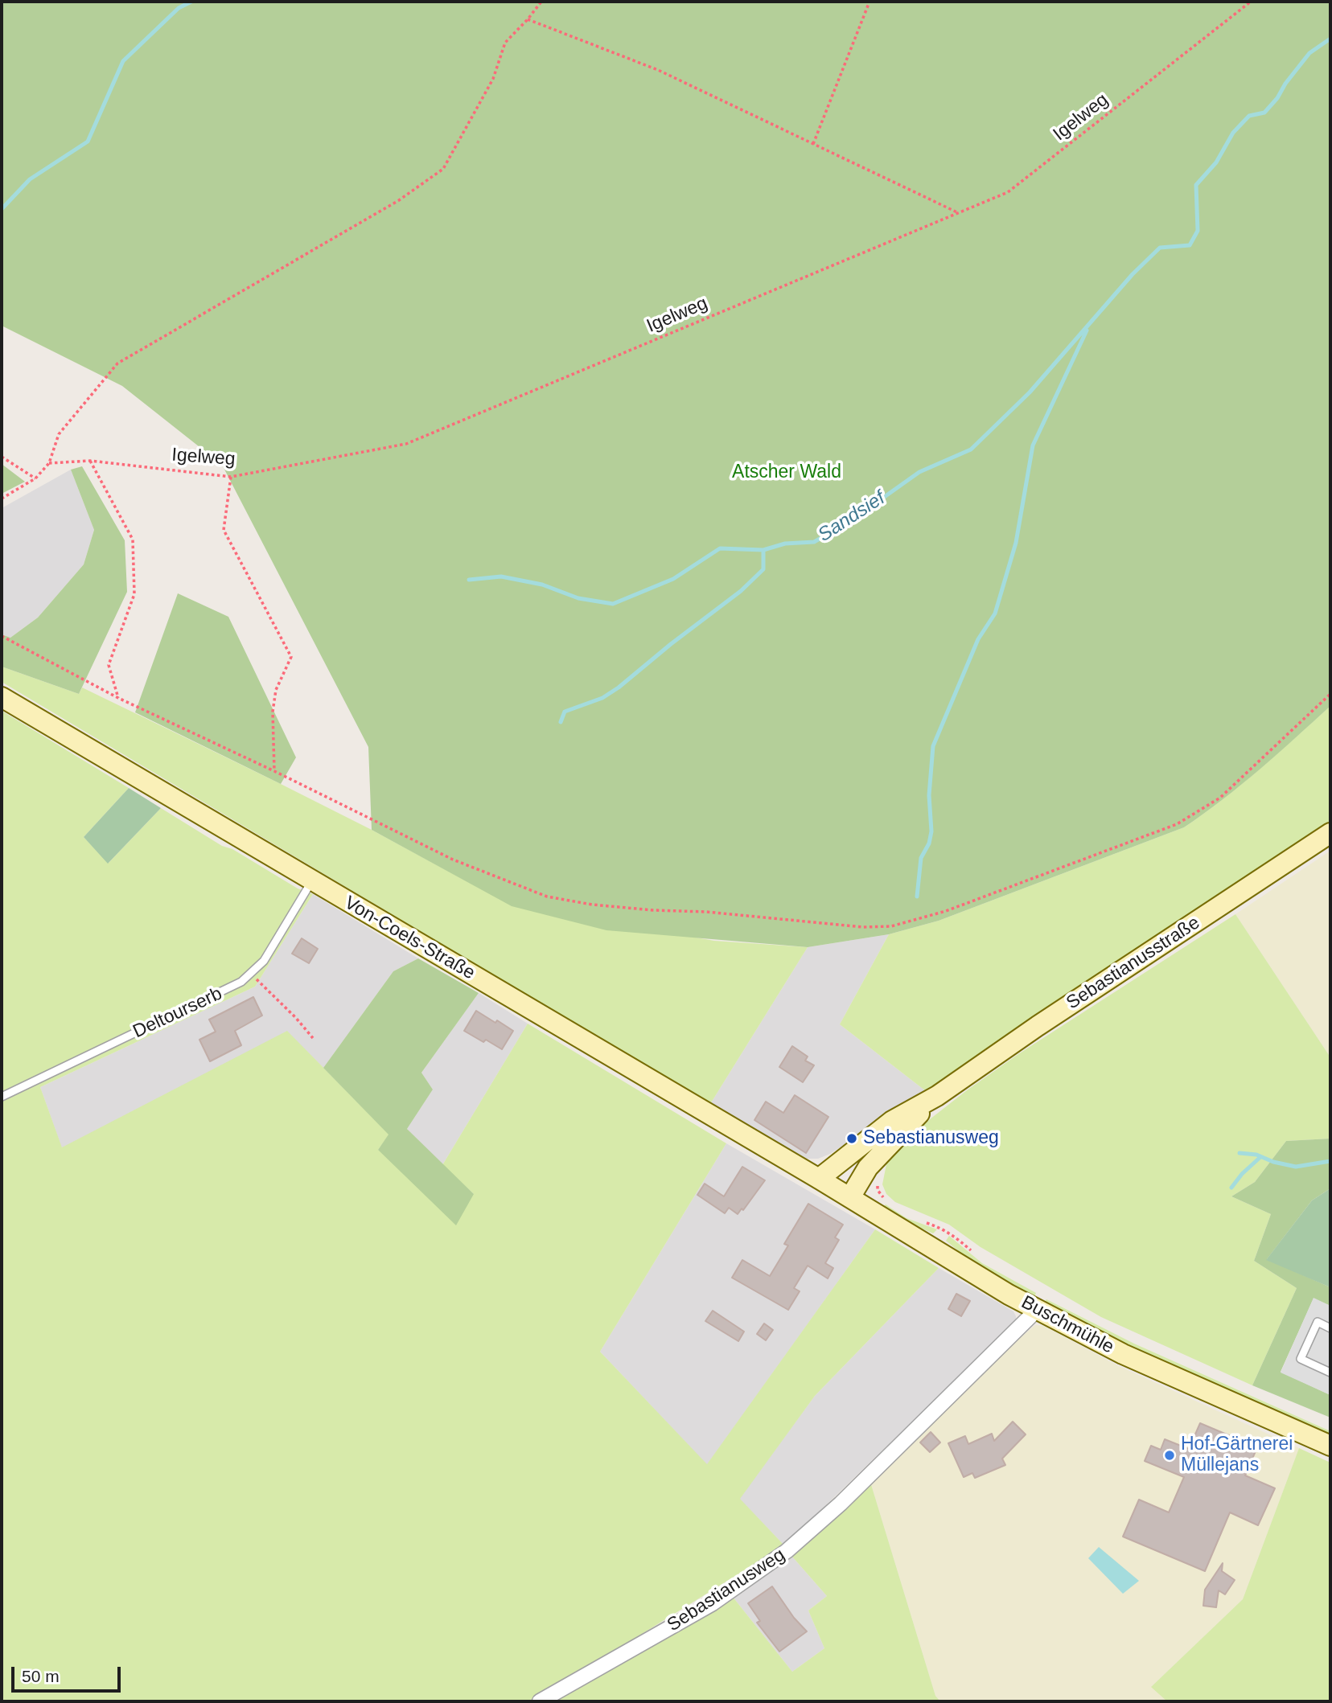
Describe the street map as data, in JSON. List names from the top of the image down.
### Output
{
  "streets": {
    "main road": ["Von-Coels-Straße", "Sebastianusstraße", "Buschmühle"],
    "street": ["Sebastianusweg"],
    "lane": ["Deltourserb"],
    "path": ["Igelweg"]
  },
  "crossings": [
    ["Von-Coels-Straße", "Sebastianusstraße"],
    ["Von-Coels-Straße", "Deltourserb"],
    ["Von-Coels-Straße", "Buschmühle"],
    ["Sebastianusstraße", "Buschmühle"],
    ["Buschmühle", "Sebastianusweg"]
  ],
  "water": ["Sandsief"],
  "parks": ["Atscher Wald"],
  "places": ["Sebastianusweg", "Hof-Gärtnerei Müllejans"],
  "scale_bar": "50 m"
}
